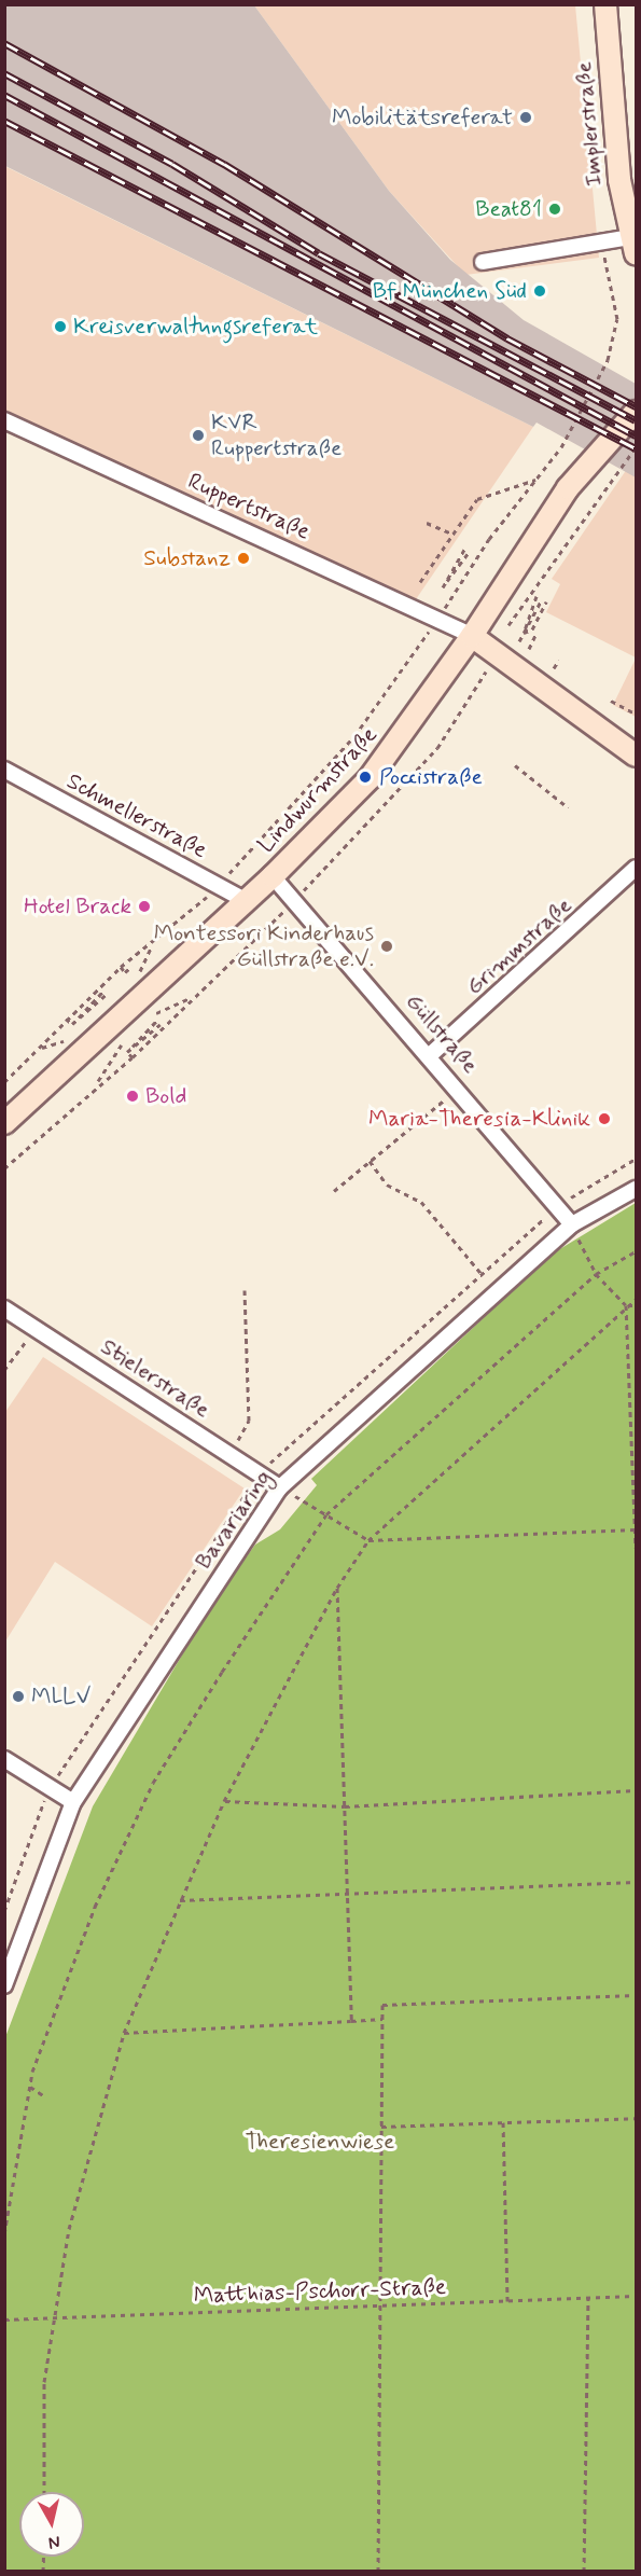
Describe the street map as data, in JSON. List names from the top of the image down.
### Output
{
  "streets": {
    "main road": ["Implerstraße", "Lindwurmstraße"],
    "street": [
      "Ruppertstraße",
      "Schmellerstraße",
      "Grimmstraße",
      "Güllstraße",
      "Stielerstraße",
      "Bavariaring"
    ],
    "path": ["Matthias-Pschorr-Straße"]
  },
  "crossings": [
    ["Ruppertstraße", "Lindwurmstraße"],
    ["Lindwurmstraße", "Schmellerstraße"],
    ["Lindwurmstraße", "Güllstraße"],
    ["Grimmstraße", "Güllstraße"],
    ["Güllstraße", "Bavariaring"],
    ["Stielerstraße", "Bavariaring"]
  ],
  "parks": ["Theresienwiese"],
  "places": [
    "Mobilitätsreferat",
    "Beat81",
    "Bf München Süd",
    "Kreisverwaltungsreferat",
    "KVR Ruppertstraße",
    "Substanz",
    "Poccistraße",
    "Hotel Brack",
    "Montessori Kinderhaus Güllstraße e.V.",
    "Bold",
    "Maria-Theresia-Klinik",
    "MLLV"
  ],
  "north": "bottom"
}
